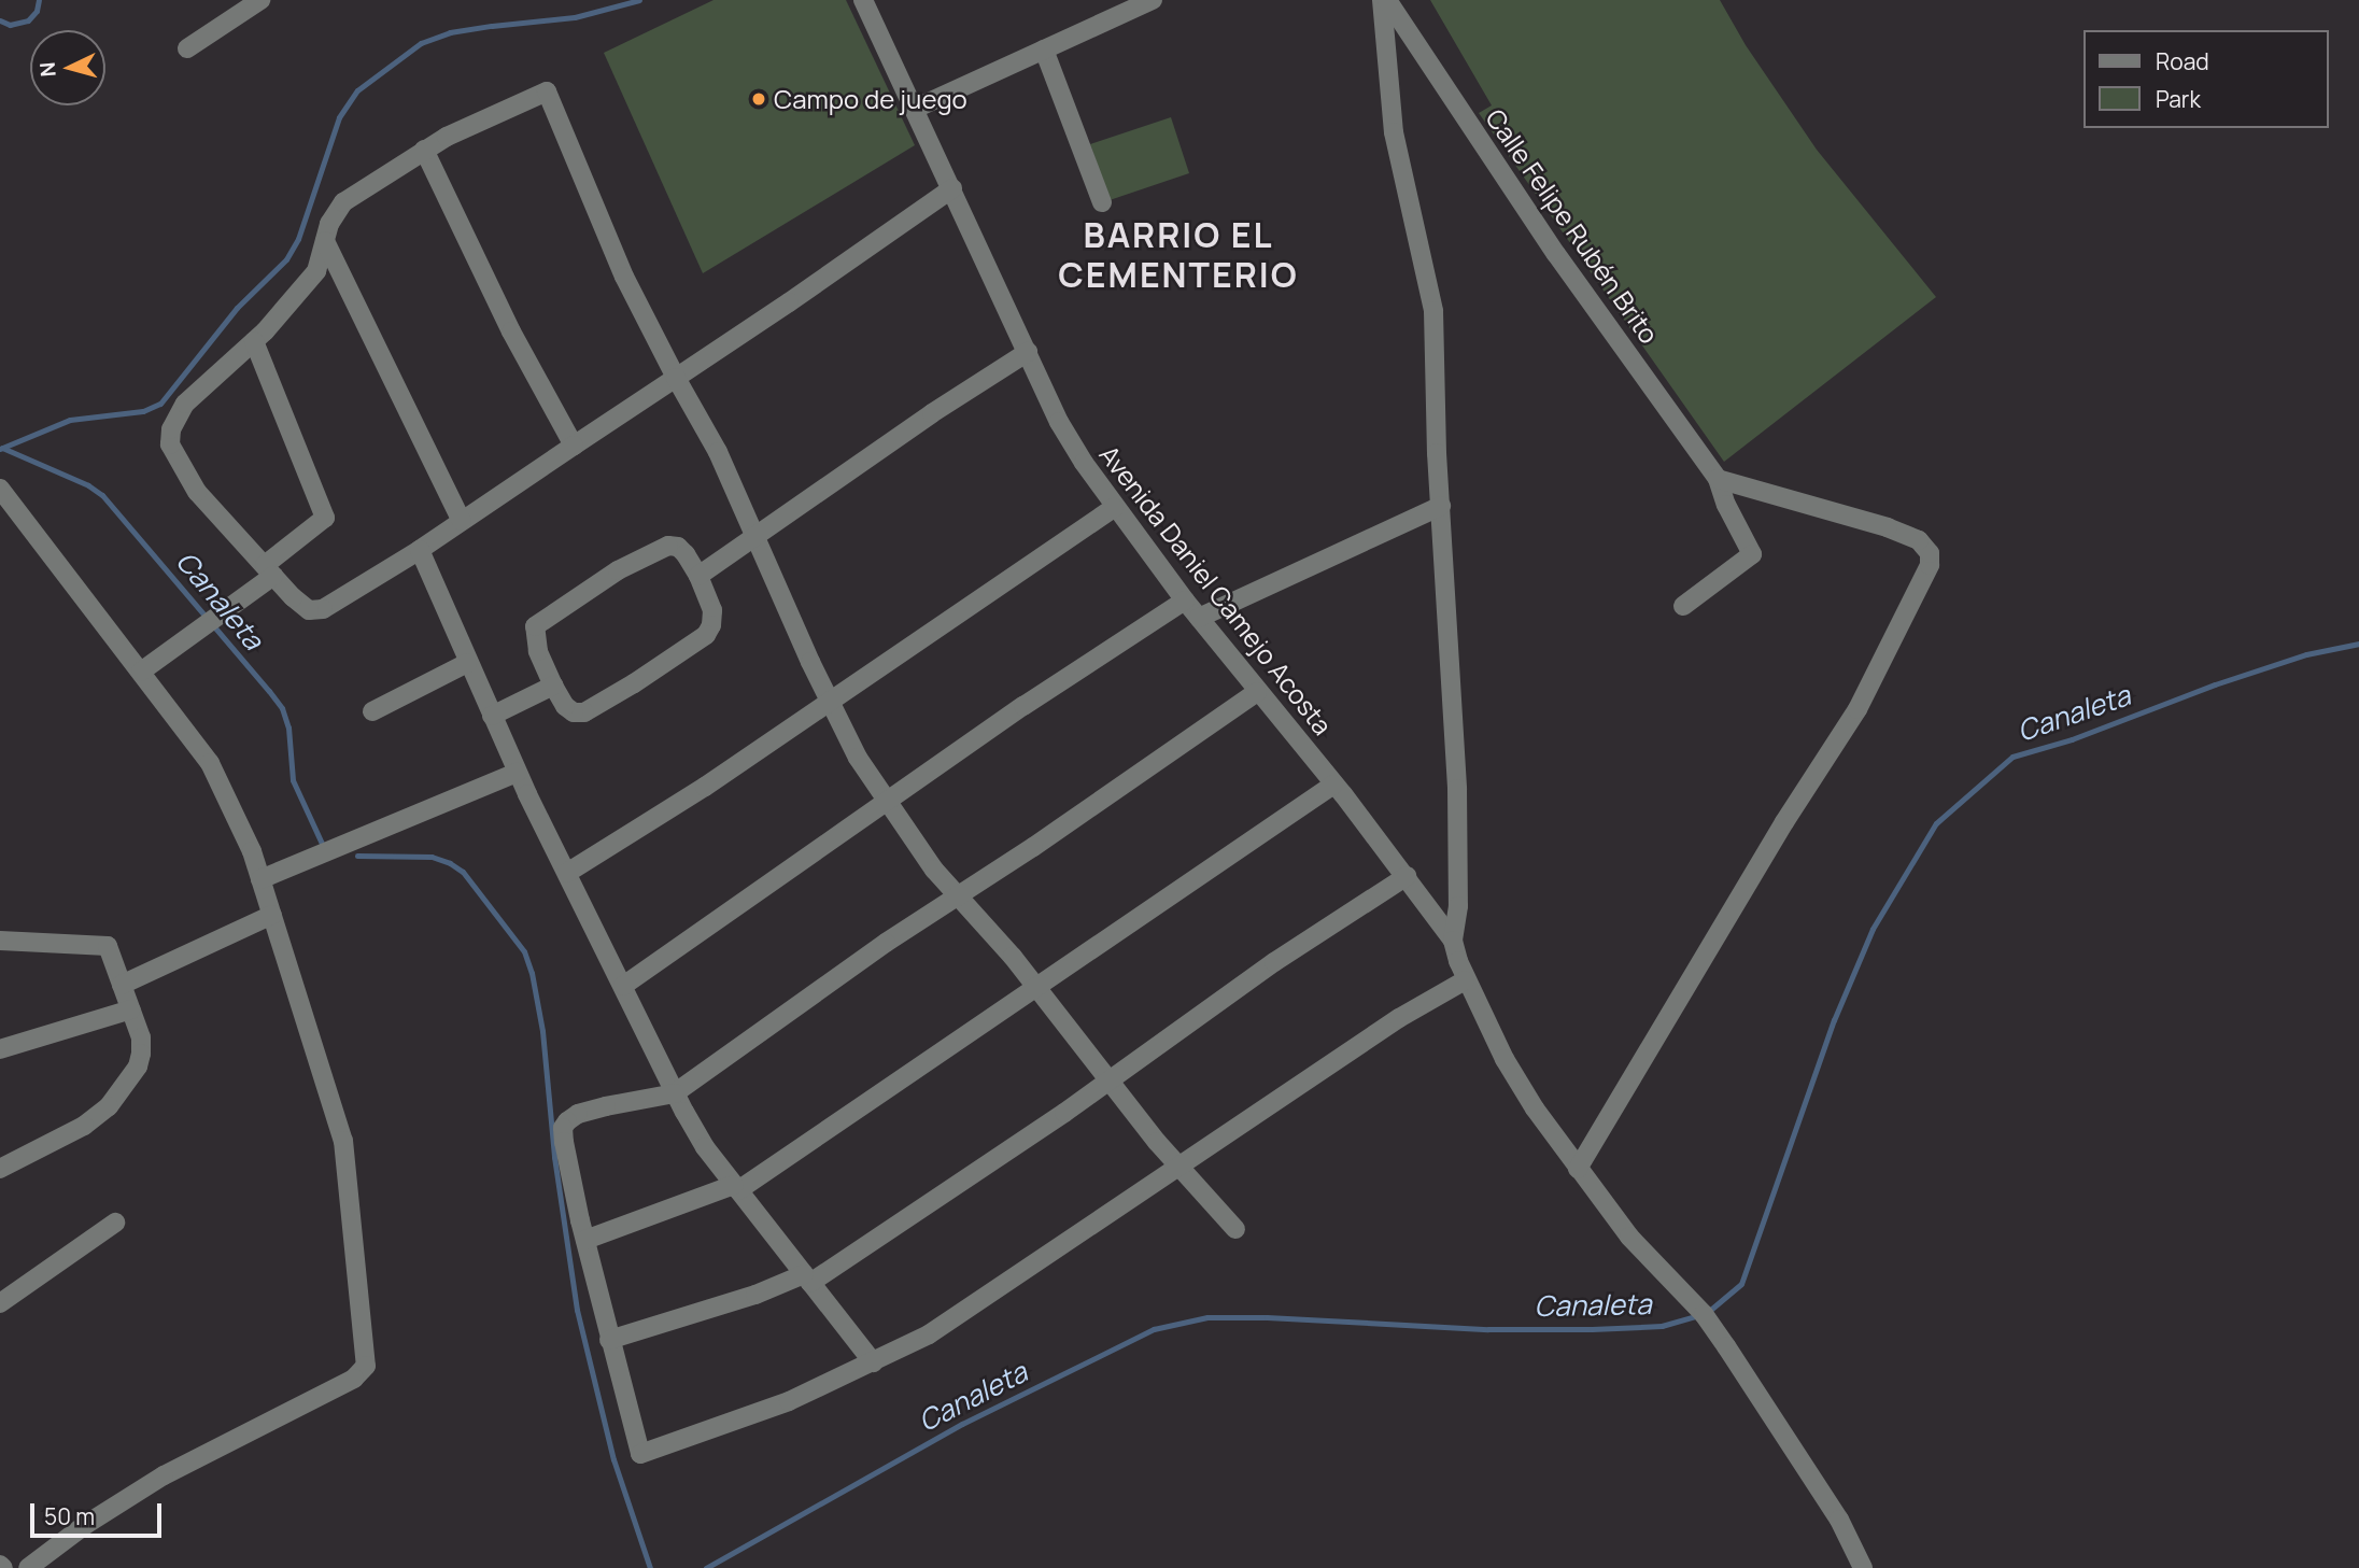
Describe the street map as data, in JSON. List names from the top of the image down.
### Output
{
  "streets": {
    "street": ["Calle Felipe Rubén Brito", "Avenida Daniel Camejo Acosta"]
  },
  "districts": ["BARRIO EL CEMENTERIO"],
  "water": ["Canaleta"],
  "places": ["Campo de juego"],
  "legend": ["Road", "Park"],
  "scale_bar": "50 m",
  "north": "left"
}
